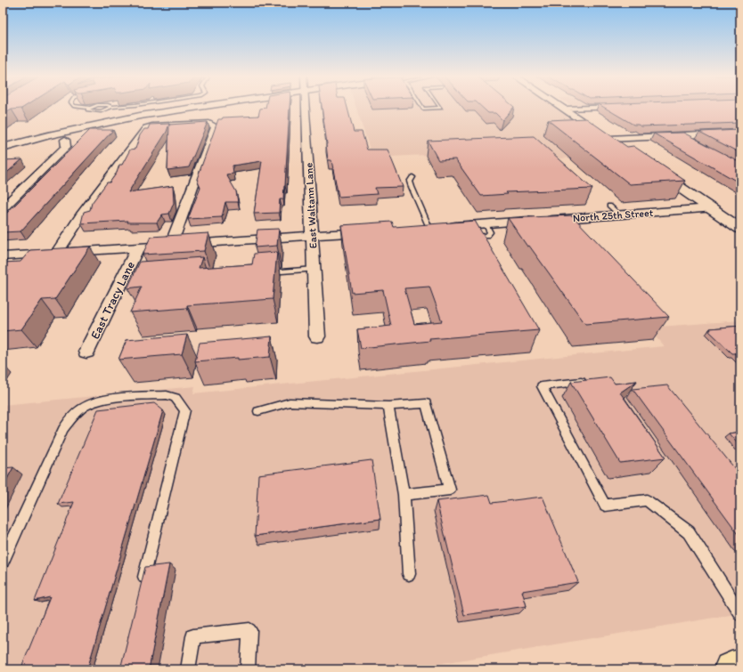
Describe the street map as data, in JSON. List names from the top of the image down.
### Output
{
  "streets": {
    "street": ["East Waltann Lane", "North 25th Street", "East Tracy Lane"]
  }
}
